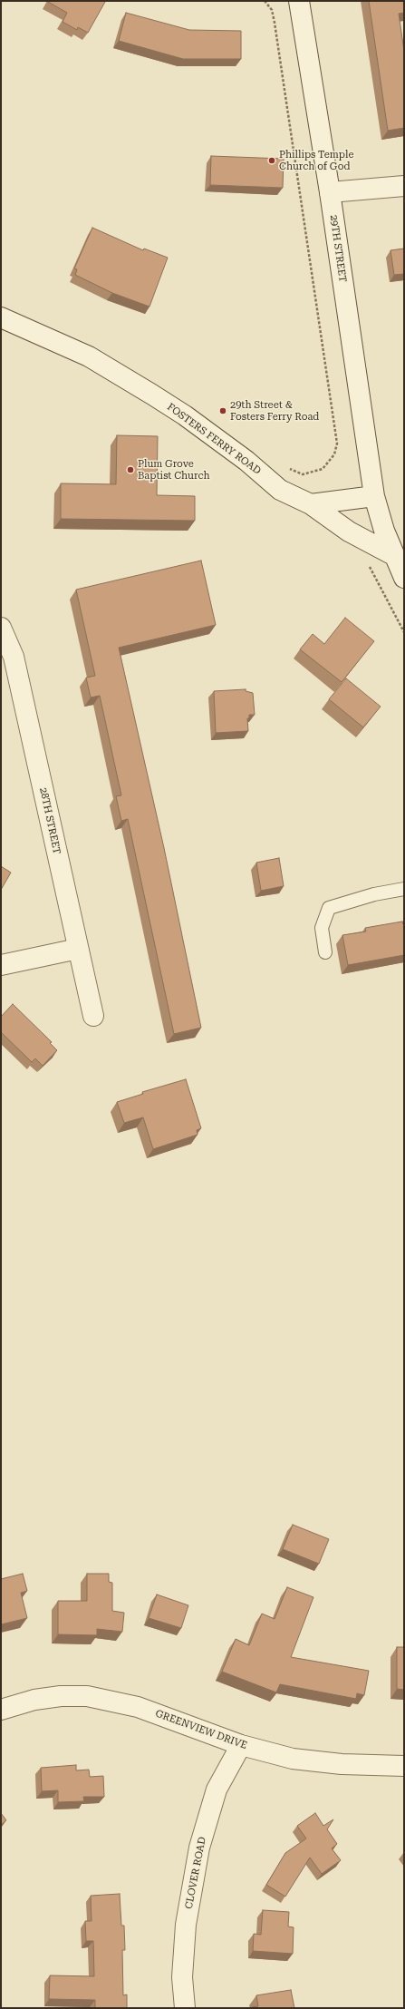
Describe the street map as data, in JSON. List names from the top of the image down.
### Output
{
  "streets": {
    "street": [
      "29TH STREET",
      "FOSTERS FERRY ROAD",
      "28TH STREET",
      "GREENVIEW DRIVE",
      "CLOVER ROAD"
    ]
  },
  "crossings": [
    ["GREENVIEW DRIVE", "CLOVER ROAD"]
  ],
  "places": ["Phillips Temple Church of God", "29th Street & Fosters Ferry Road", "Plum Grove Baptist Church"]
}
